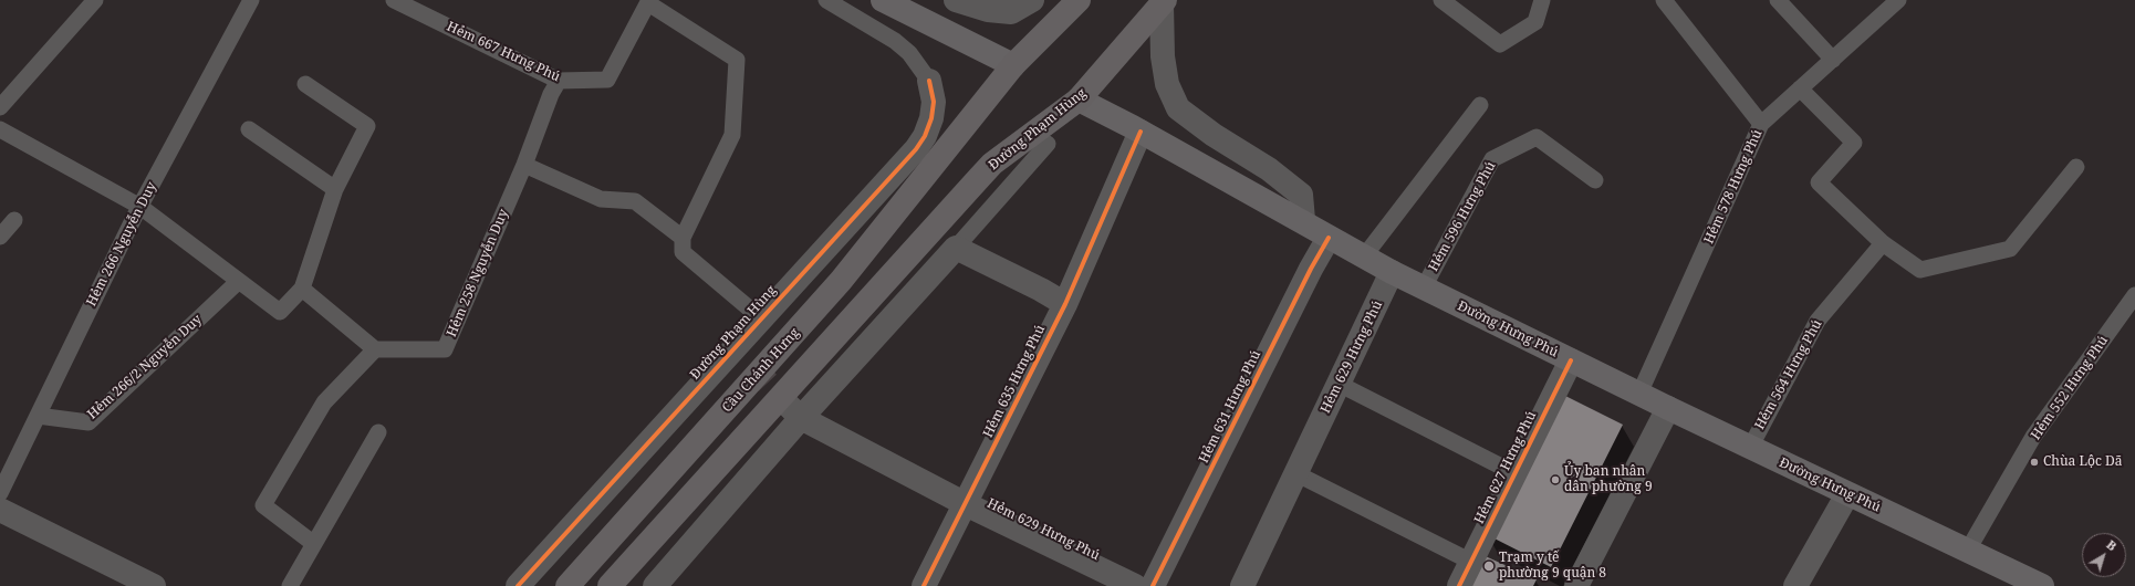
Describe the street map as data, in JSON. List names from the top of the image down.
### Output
{
  "streets": {
    "main road": ["Đường Phạm Hùng", "Đường Hưng Phú", "Cầu Chánh Hưng"],
    "street": [
      "Hẻm 629 Hưng Phú",
      "Hẻm 635 Hưng Phú",
      "Hẻm 631 Hưng Phú",
      "Hẻm 627 Hưng Phú"
    ],
    "lane": [
      "Hẻm 667 Hưng Phú",
      "Hẻm 578 Hưng Phú",
      "Hẻm 596 Hưng Phú",
      "Hẻm 266 Nguyễn Duy",
      "Hẻm 258 Nguyễn Duy",
      "Hẻm 266/2 Nguyễn Duy",
      "Hẻm 564 Hưng Phú",
      "Hẻm 552 Hưng Phú"
    ]
  },
  "crossings": [
    ["Đường Phạm Hùng", "Đường Hưng Phú"],
    ["Đường Phạm Hùng", "Hẻm 629 Hưng Phú"],
    ["Hẻm 578 Hưng Phú", "Đường Hưng Phú"],
    ["Hẻm 596 Hưng Phú", "Đường Hưng Phú"],
    ["Hẻm 266 Nguyễn Duy", "Hẻm 266/2 Nguyễn Duy"],
    ["Đường Hưng Phú", "Hẻm 629 Hưng Phú"],
    ["Đường Hưng Phú", "Hẻm 564 Hưng Phú"],
    ["Đường Hưng Phú", "Hẻm 635 Hưng Phú"],
    ["Đường Hưng Phú", "Hẻm 552 Hưng Phú"],
    ["Đường Hưng Phú", "Hẻm 631 Hưng Phú"],
    ["Đường Hưng Phú", "Hẻm 627 Hưng Phú"],
    ["Hẻm 629 Hưng Phú", "Hẻm 635 Hưng Phú"],
    ["Hẻm 629 Hưng Phú", "Hẻm 627 Hưng Phú"]
  ],
  "places": ["Chùa Lộc Dã", "Ủy ban nhân dân phường 9", "Trạm y tế phường 9 quận 8"],
  "north": "top right"
}
